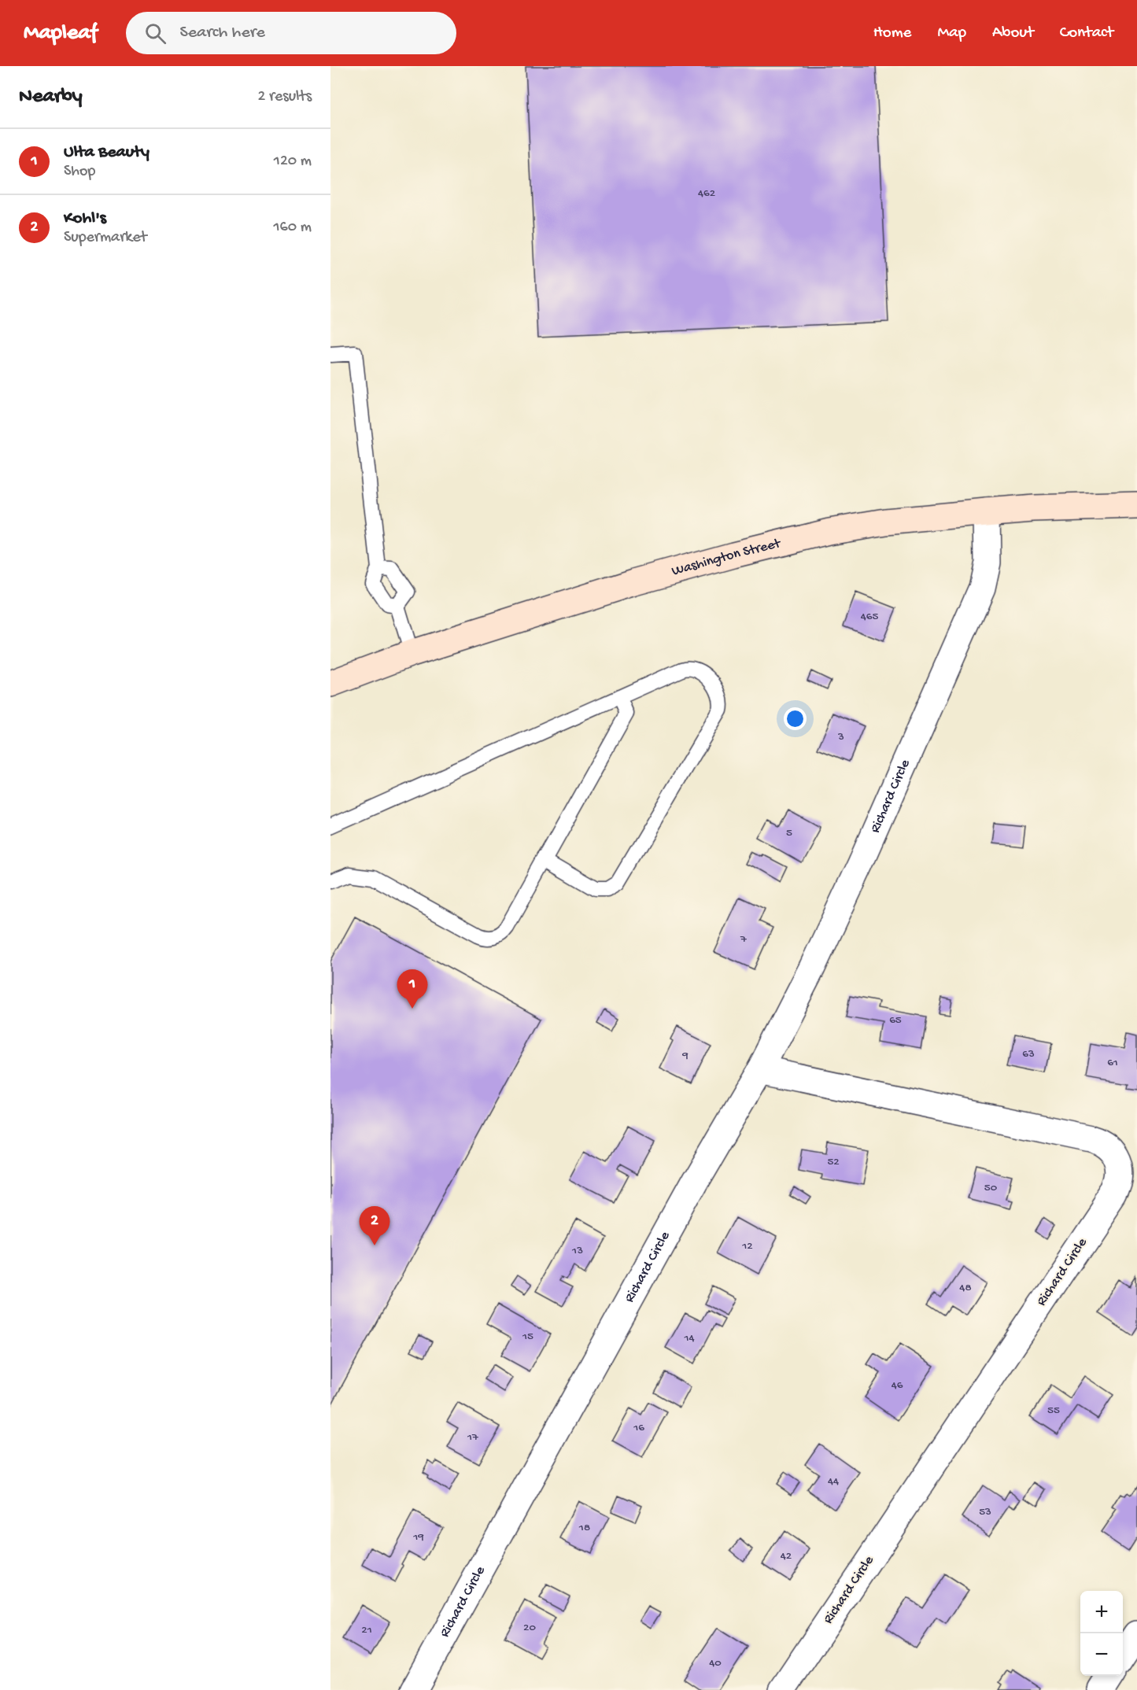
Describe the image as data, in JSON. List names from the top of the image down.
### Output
{
  "streets": {
    "main road": ["Washington Street"],
    "street": ["Richard Circle"]
  },
  "crossings": [
    ["Washington Street", "Richard Circle"]
  ],
  "house_numbers": [
    "462",
    "465",
    "3",
    "5",
    "7",
    "65",
    "63",
    "9",
    "61",
    "52",
    "50",
    "12",
    "13",
    "48",
    "15",
    "14",
    "46",
    "55",
    "16",
    "17",
    "44",
    "53",
    "18",
    "19",
    "42",
    "20",
    "21",
    "40"
  ],
  "page": {
    "header": "Mapleaf",
    "search": "Search here",
    "nav": [
      "Home",
      "Map",
      "About",
      "Contact"
    ],
    "heading": ["Nearby", "2 results"],
    "list": [
      {
        "mark": "1",
        "name": "Ulta Beauty",
        "note": "Shop",
        "value": "120 m"
      },
      {
        "mark": "2",
        "name": "Kohl's",
        "note": "Supermarket",
        "value": "160 m"
      }
    ],
    "pins": ["1", "2"],
    "map_buttons": ["+", "−"]
  }
}
